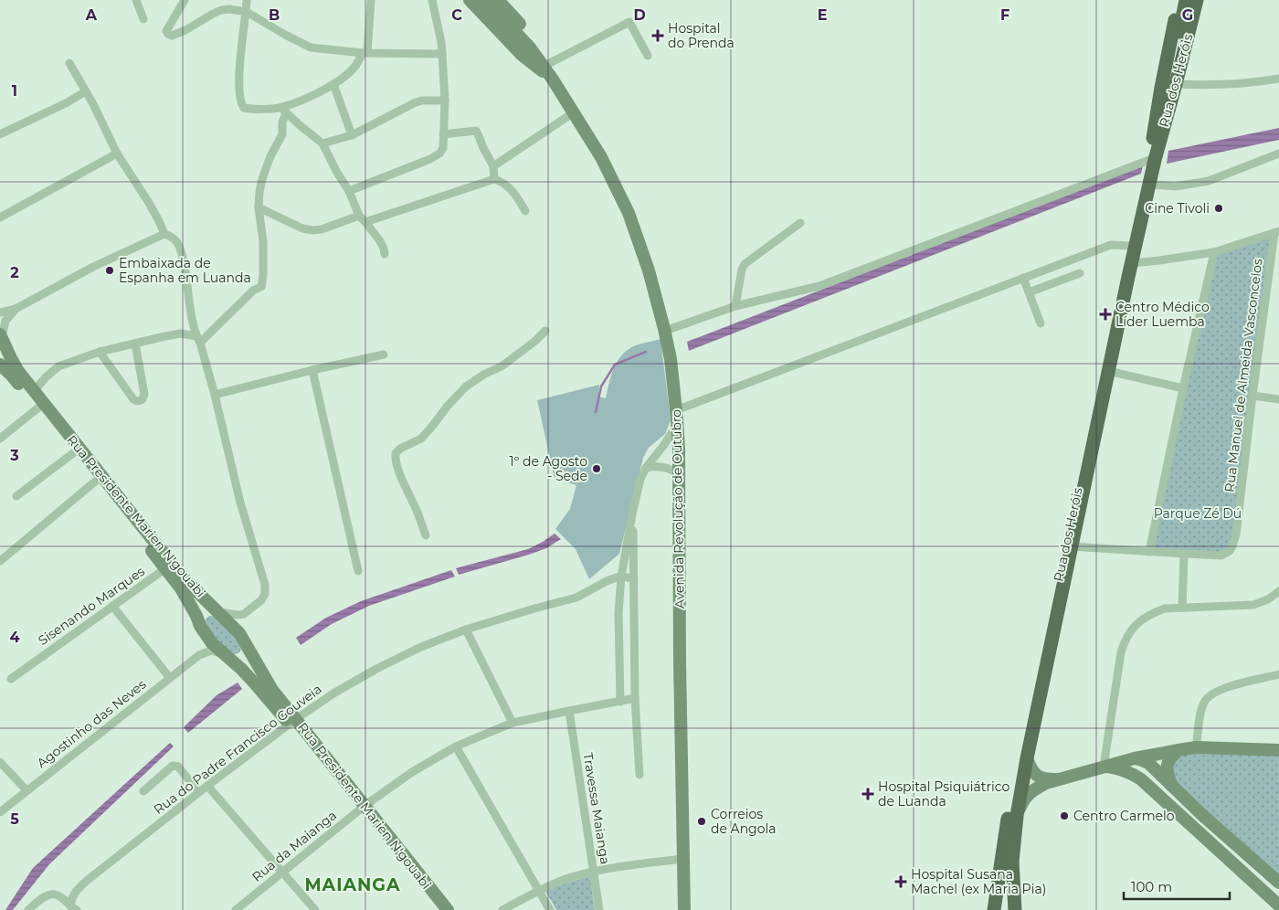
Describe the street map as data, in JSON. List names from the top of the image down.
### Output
{
  "streets": {
    "main road": ["Rua dos Heróis"],
    "street": [
      "Rua Manuel de Almeida Vasconcelos",
      "Avenida Revolução de Outubro",
      "Rua Presidente Marien N'gouabi",
      "Sisenando Marques",
      "Agostinho das Neves",
      "Rua do Padre Francisco Gouveia",
      "Travessa Maianga",
      "Rua da Maianga"
    ]
  },
  "crossings": [
    ["Rua dos Heróis", "Rua Manuel de Almeida Vasconcelos"],
    ["Rua Presidente Marien N'gouabi", "Sisenando Marques"],
    ["Rua Presidente Marien N'gouabi", "Rua do Padre Francisco Gouveia"],
    ["Rua Presidente Marien N'gouabi", "Rua da Maianga"],
    ["Travessa Maianga", "Rua da Maianga"]
  ],
  "districts": ["MAIANGA"],
  "parks": ["Parque Zé Dú"],
  "places": {
    "health": [
      "Hospital do Prenda",
      "Centro Médico Líder Luemba",
      "Hospital Psiquiátrico de Luanda",
      "Hospital Susana Machel (ex Maria Pia)"
    ],
    "other": [
      "Cine Tivoli",
      "Embaixada de Espanha em Luanda",
      "1º de Agosto - Sede",
      "Centro Carmelo",
      "Correios de Angola"
    ]
  },
  "scale_bar": "100 m",
  "grid": {
    "columns": [
      "A",
      "B",
      "C",
      "D",
      "E",
      "F",
      "G"
    ],
    "rows": [
      "1",
      "2",
      "3",
      "4",
      "5"
    ]
  }
}
